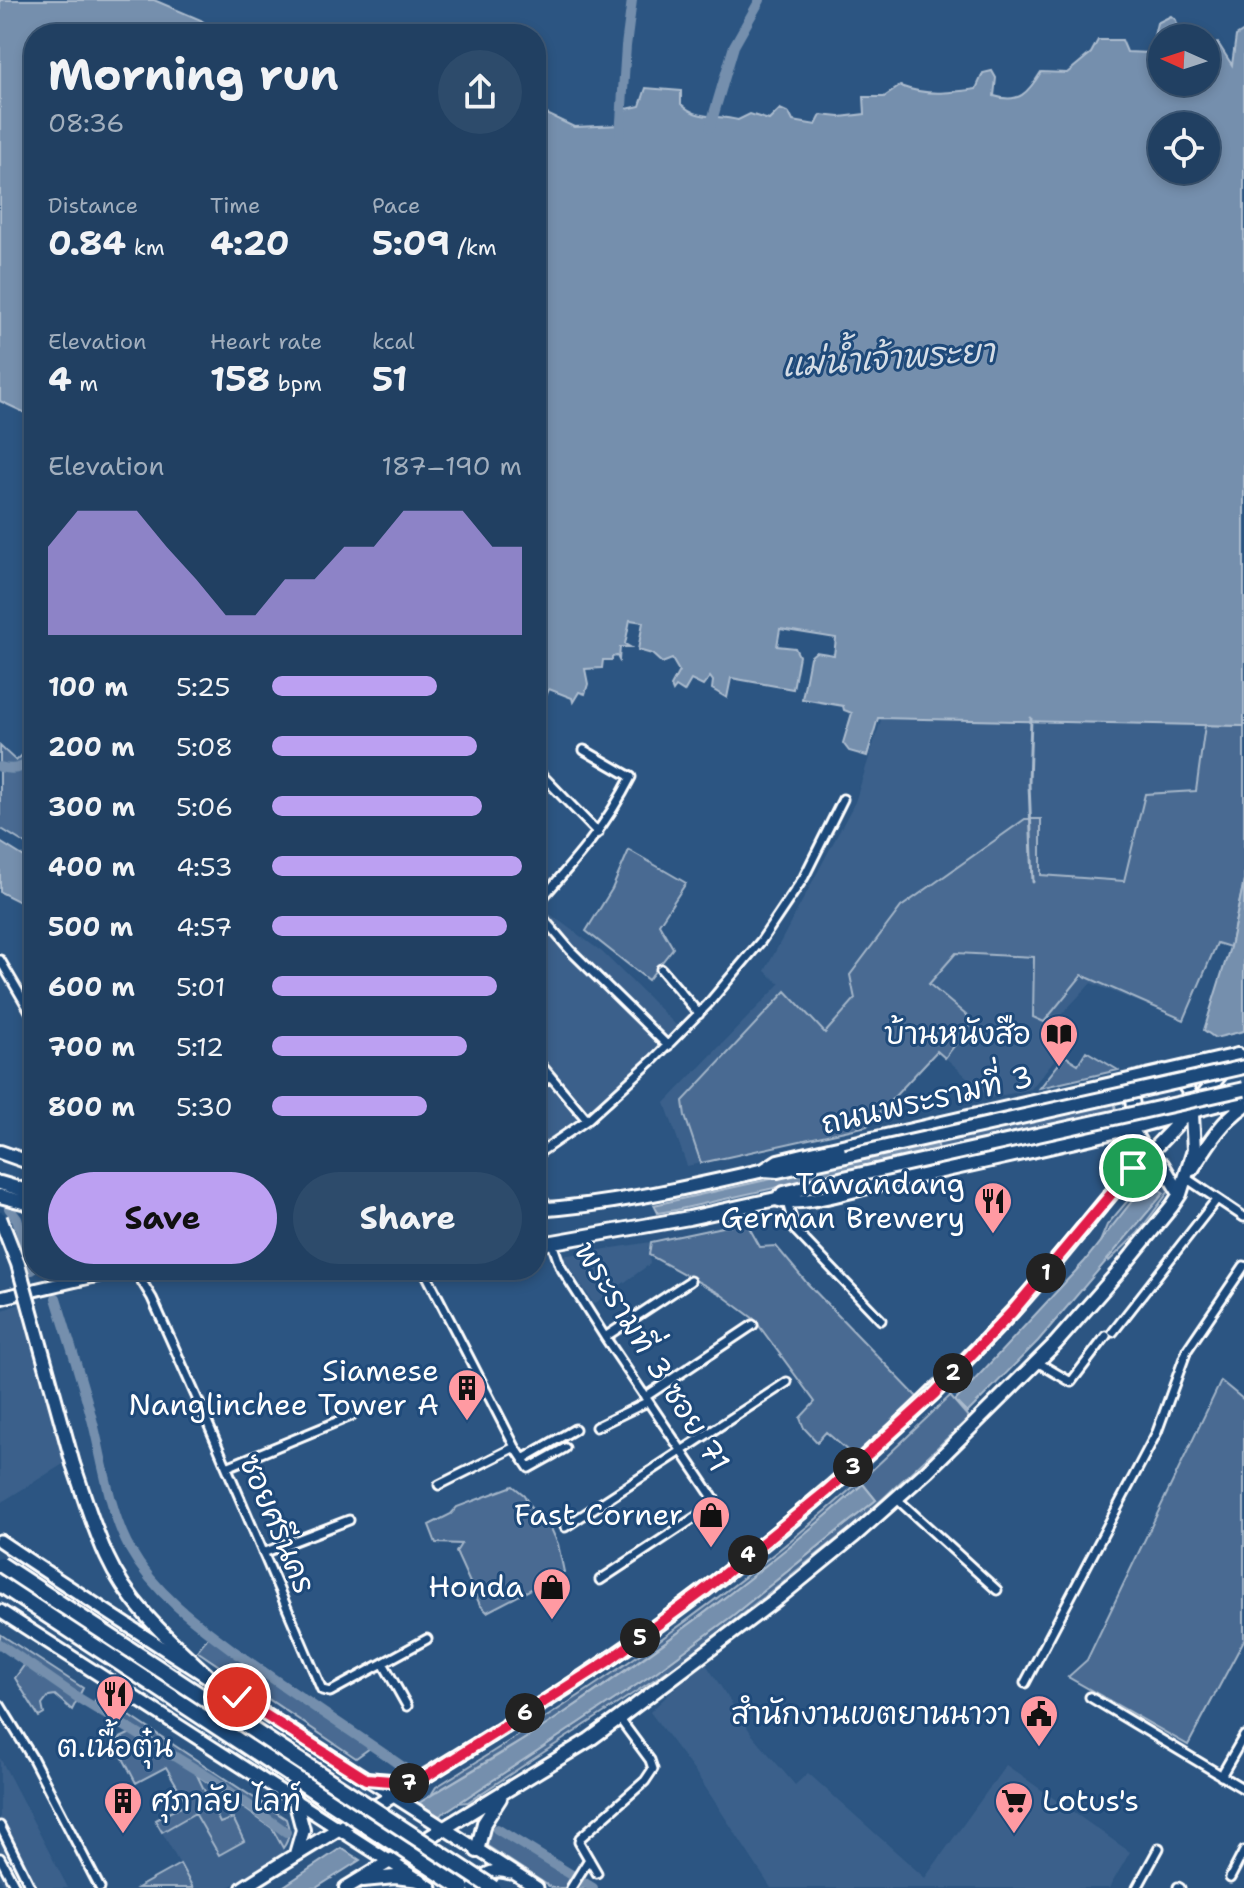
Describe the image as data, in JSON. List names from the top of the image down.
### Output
{
  "streets": {
    "main road": ["ถนนพระรามที่ 3"],
    "street": ["พระรามที่ 3 ซอย 71", "ซอยศรีนคร"]
  },
  "crossings": [
    ["ถนนพระรามที่ 3", "พระรามที่ 3 ซอย 71"]
  ],
  "water": ["แม่น้ำเจ้าพระยา"],
  "places": {
    "library": ["บ้านหนังสือ"],
    "restaurant": ["Tawandang German Brewery", "ต.เนื้อตุ๋น"],
    "building": ["Siamese Nanglinchee Tower A", "ศุภาลัย ไลท์"],
    "shop": ["Fast Corner", "Honda"],
    "public building": ["สำนักงานเขตยานนาวา"],
    "supermarket": ["Lotus's"]
  },
  "north": "left",
  "page": {
    "heading": ["Morning run", "08:36"],
    "stats": [
      ["Distance", "0.84 km"],
      ["Time", "4:20"],
      ["Pace", "5:09 /km"],
      ["Elevation", "4 m"],
      ["Heart rate", "158 bpm"],
      ["kcal", "51"]
    ],
    "chart": ["Elevation", "187–190 m"],
    "list": [
      {
        "name": "100 m",
        "note": "5:25"
      },
      {
        "name": "200 m",
        "note": "5:08"
      },
      {
        "name": "300 m",
        "note": "5:06"
      },
      {
        "name": "400 m",
        "note": "4:53"
      },
      {
        "name": "500 m",
        "note": "4:57"
      },
      {
        "name": "600 m",
        "note": "5:01"
      },
      {
        "name": "700 m",
        "note": "5:12"
      },
      {
        "name": "800 m",
        "note": "5:30"
      }
    ],
    "buttons": ["Save", "Share"],
    "pins": [
      "1",
      "2",
      "3",
      "4",
      "5",
      "6",
      "7"
    ]
  }
}
